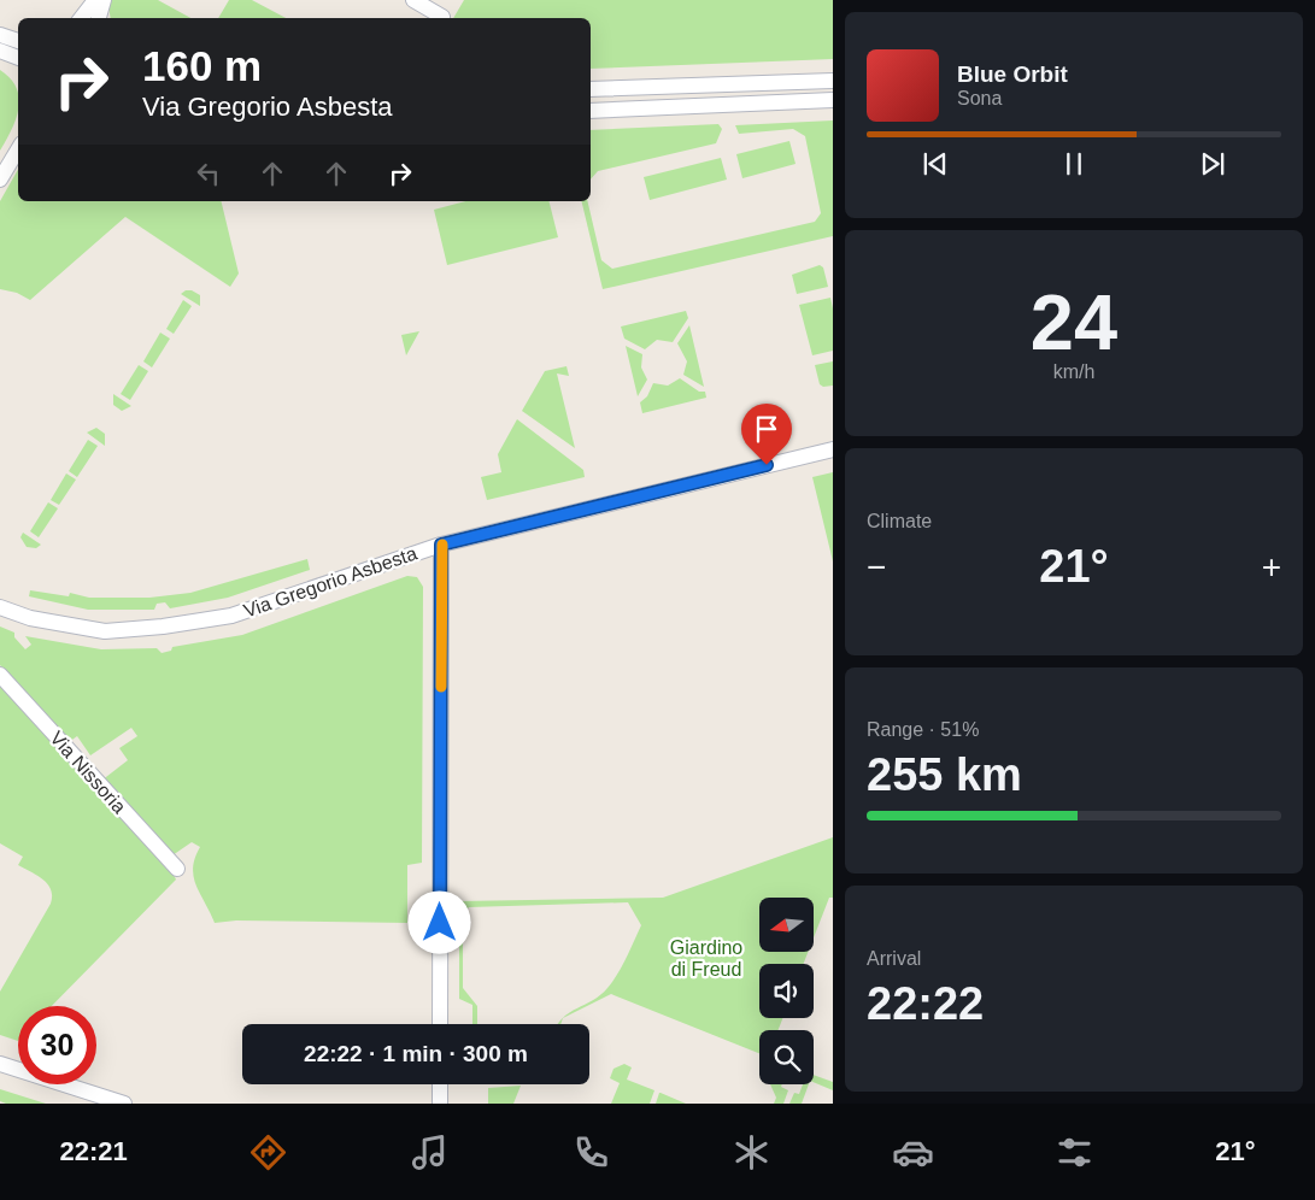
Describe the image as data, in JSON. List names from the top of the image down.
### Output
{
  "streets": {
    "street": ["Via Gregorio Asbesta", "Via Nissoria"]
  },
  "parks": ["Giardino di Freud"],
  "north": "left",
  "page": {
    "turn": ["160 m", "Via Gregorio Asbesta"],
    "song": ["Blue Orbit", "Sona"],
    "tile": [
      ["24", "km/h"],
      "Climate",
      ["Range · 51%", "255 km"],
      ["Arrival", "22:22"]
    ],
    "heat": ["−", "21°", "+"],
    "limit": "30",
    "trip": "22:22 · 1 min · 300 m",
    "tabs": ["22:21", "21°"]
  }
}
